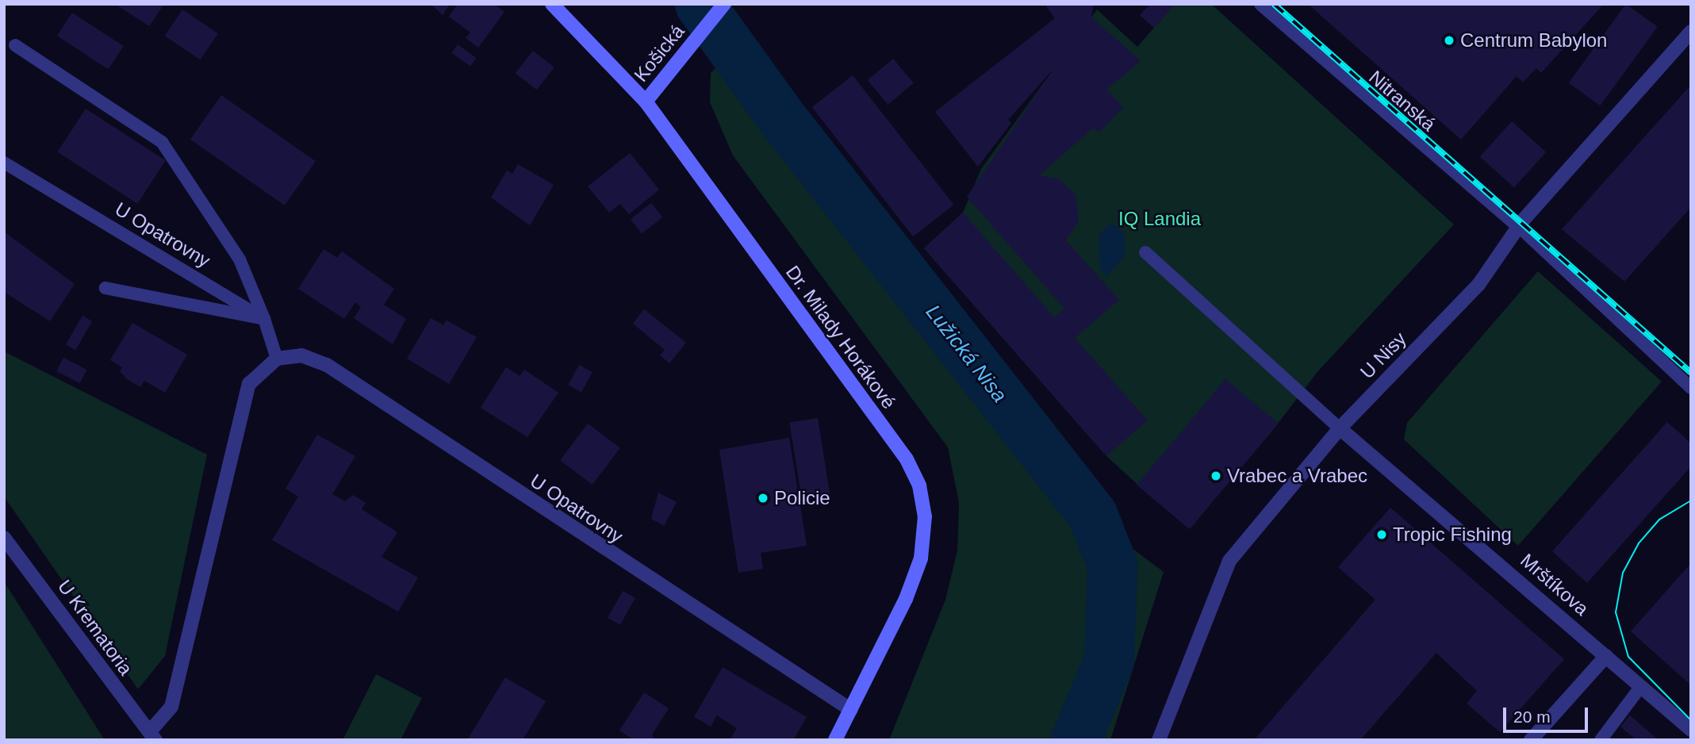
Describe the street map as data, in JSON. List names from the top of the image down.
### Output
{
  "streets": {
    "street": [
      "Košická",
      "Nitranská",
      "U Opatrovny",
      "Dr. Milady Horákové",
      "U Nisy",
      "Mrštíkova",
      "U Krematoria"
    ]
  },
  "crossings": [
    ["Košická", "Dr. Milady Horákové"],
    ["Nitranská", "U Nisy"],
    ["U Opatrovny", "Dr. Milady Horákové"],
    ["U Nisy", "Mrštíkova"]
  ],
  "water": ["Lužická Nisa"],
  "parks": ["IQ Landia"],
  "places": [
    "Centrum Babylon",
    "Vrabec a Vrabec",
    "Policie",
    "Tropic Fishing"
  ],
  "scale_bar": "20 m"
}
